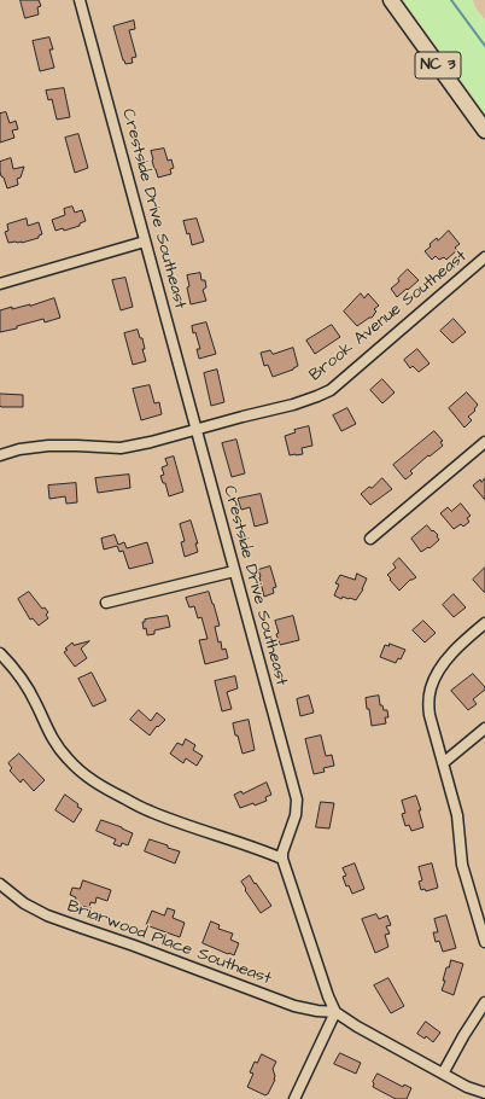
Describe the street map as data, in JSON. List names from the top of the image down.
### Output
{
  "streets": {
    "main road": ["NC 3"],
    "street": ["Crestside Drive Southeast", "Brook Avenue Southeast", "Briarwood Place Southeast"]
  },
  "crossings": [
    ["Crestside Drive Southeast", "Brook Avenue Southeast"]
  ]
}
